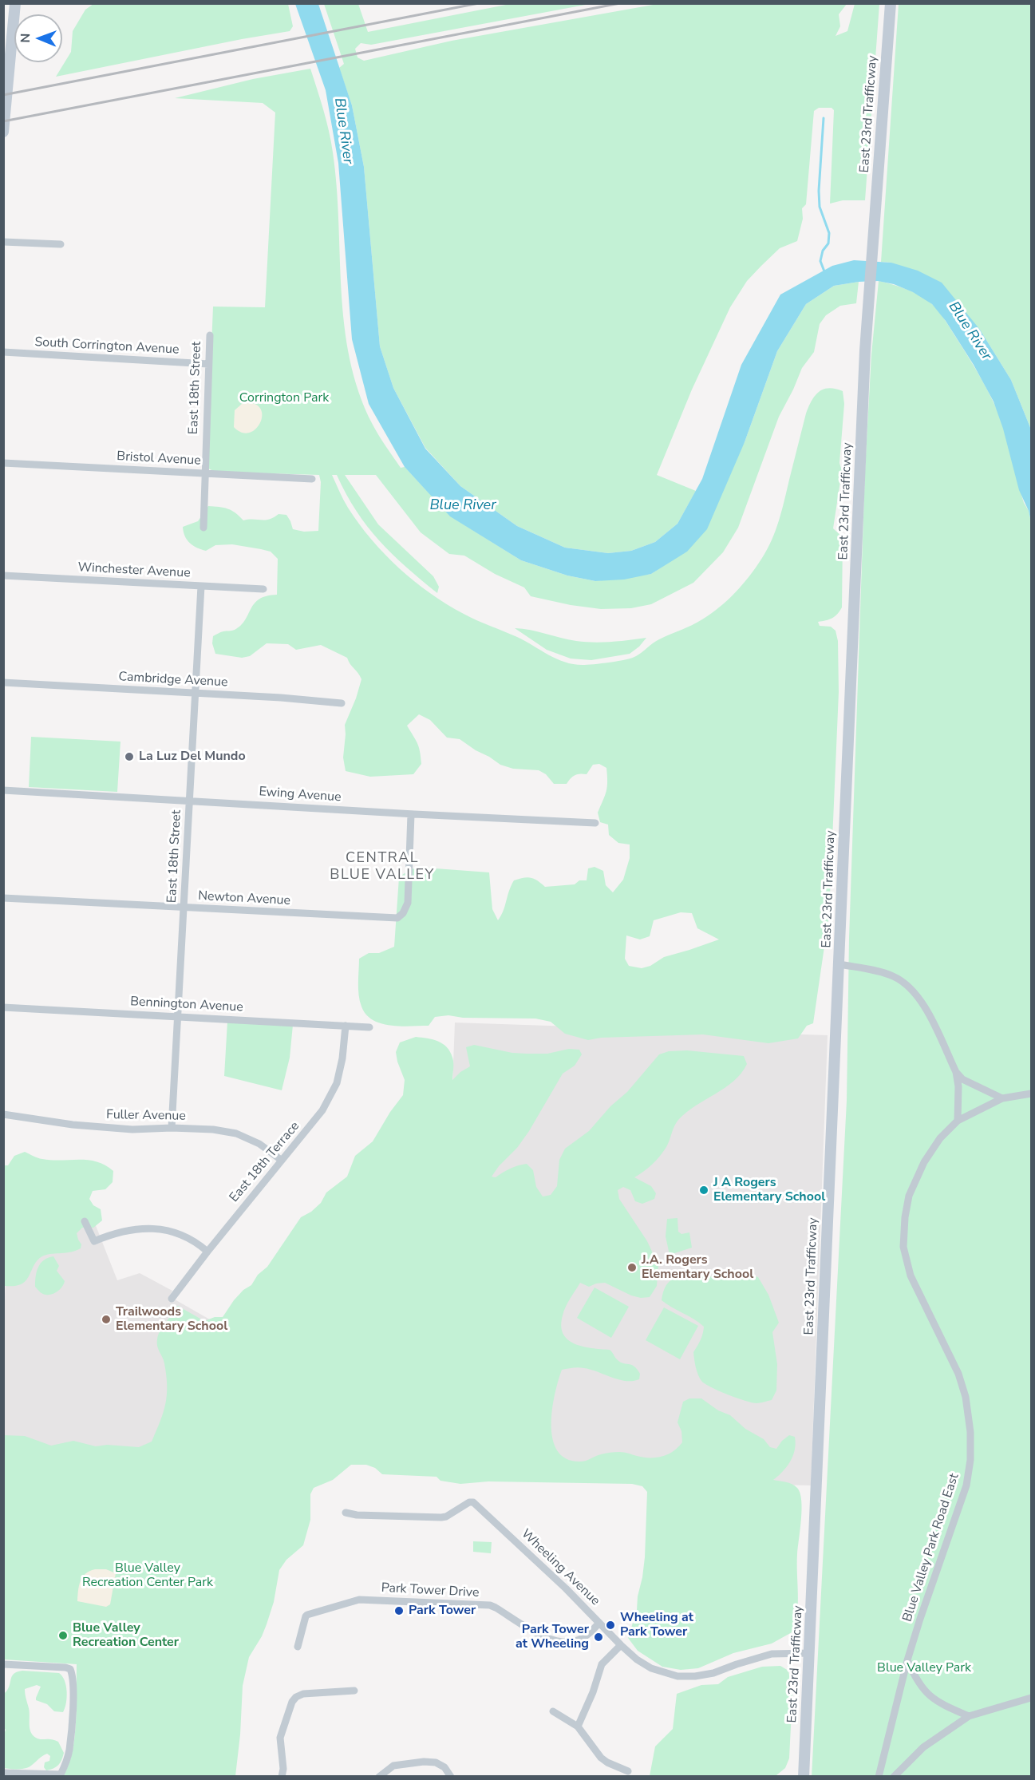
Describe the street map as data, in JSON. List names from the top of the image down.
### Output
{
  "streets": {
    "main road": ["East 23rd Trafficway"],
    "street": [
      "South Corrington Avenue",
      "East 18th Street",
      "Bristol Avenue",
      "Winchester Avenue",
      "Cambridge Avenue",
      "Ewing Avenue",
      "Newton Avenue",
      "Bennington Avenue",
      "Fuller Avenue",
      "East 18th Terrace",
      "Blue Valley Park Road East",
      "Wheeling Avenue",
      "Park Tower Drive"
    ]
  },
  "crossings": [
    ["East 23rd Trafficway", "Wheeling Avenue"],
    ["South Corrington Avenue", "East 18th Street"],
    ["East 18th Street", "Bristol Avenue"],
    ["East 18th Street", "Winchester Avenue"],
    ["East 18th Street", "Cambridge Avenue"],
    ["East 18th Street", "Ewing Avenue"],
    ["East 18th Street", "Newton Avenue"],
    ["East 18th Street", "Bennington Avenue"],
    ["East 18th Street", "Fuller Avenue"],
    ["Ewing Avenue", "Newton Avenue"],
    ["Bennington Avenue", "East 18th Terrace"],
    ["Fuller Avenue", "East 18th Terrace"],
    ["Wheeling Avenue", "Park Tower Drive"]
  ],
  "districts": ["CENTRAL BLUE VALLEY"],
  "water": ["Blue River"],
  "parks": ["Corrington Park", "Blue Valley Recreation Center Park", "Blue Valley Park"],
  "places": [
    "La Luz Del Mundo",
    "J A Rogers Elementary School",
    "J.A. Rogers Elementary School",
    "Trailwoods Elementary School",
    "Park Tower",
    "Wheeling at Park Tower",
    "Blue Valley Recreation Center",
    "Park Tower at Wheeling"
  ],
  "north": "left"
}
